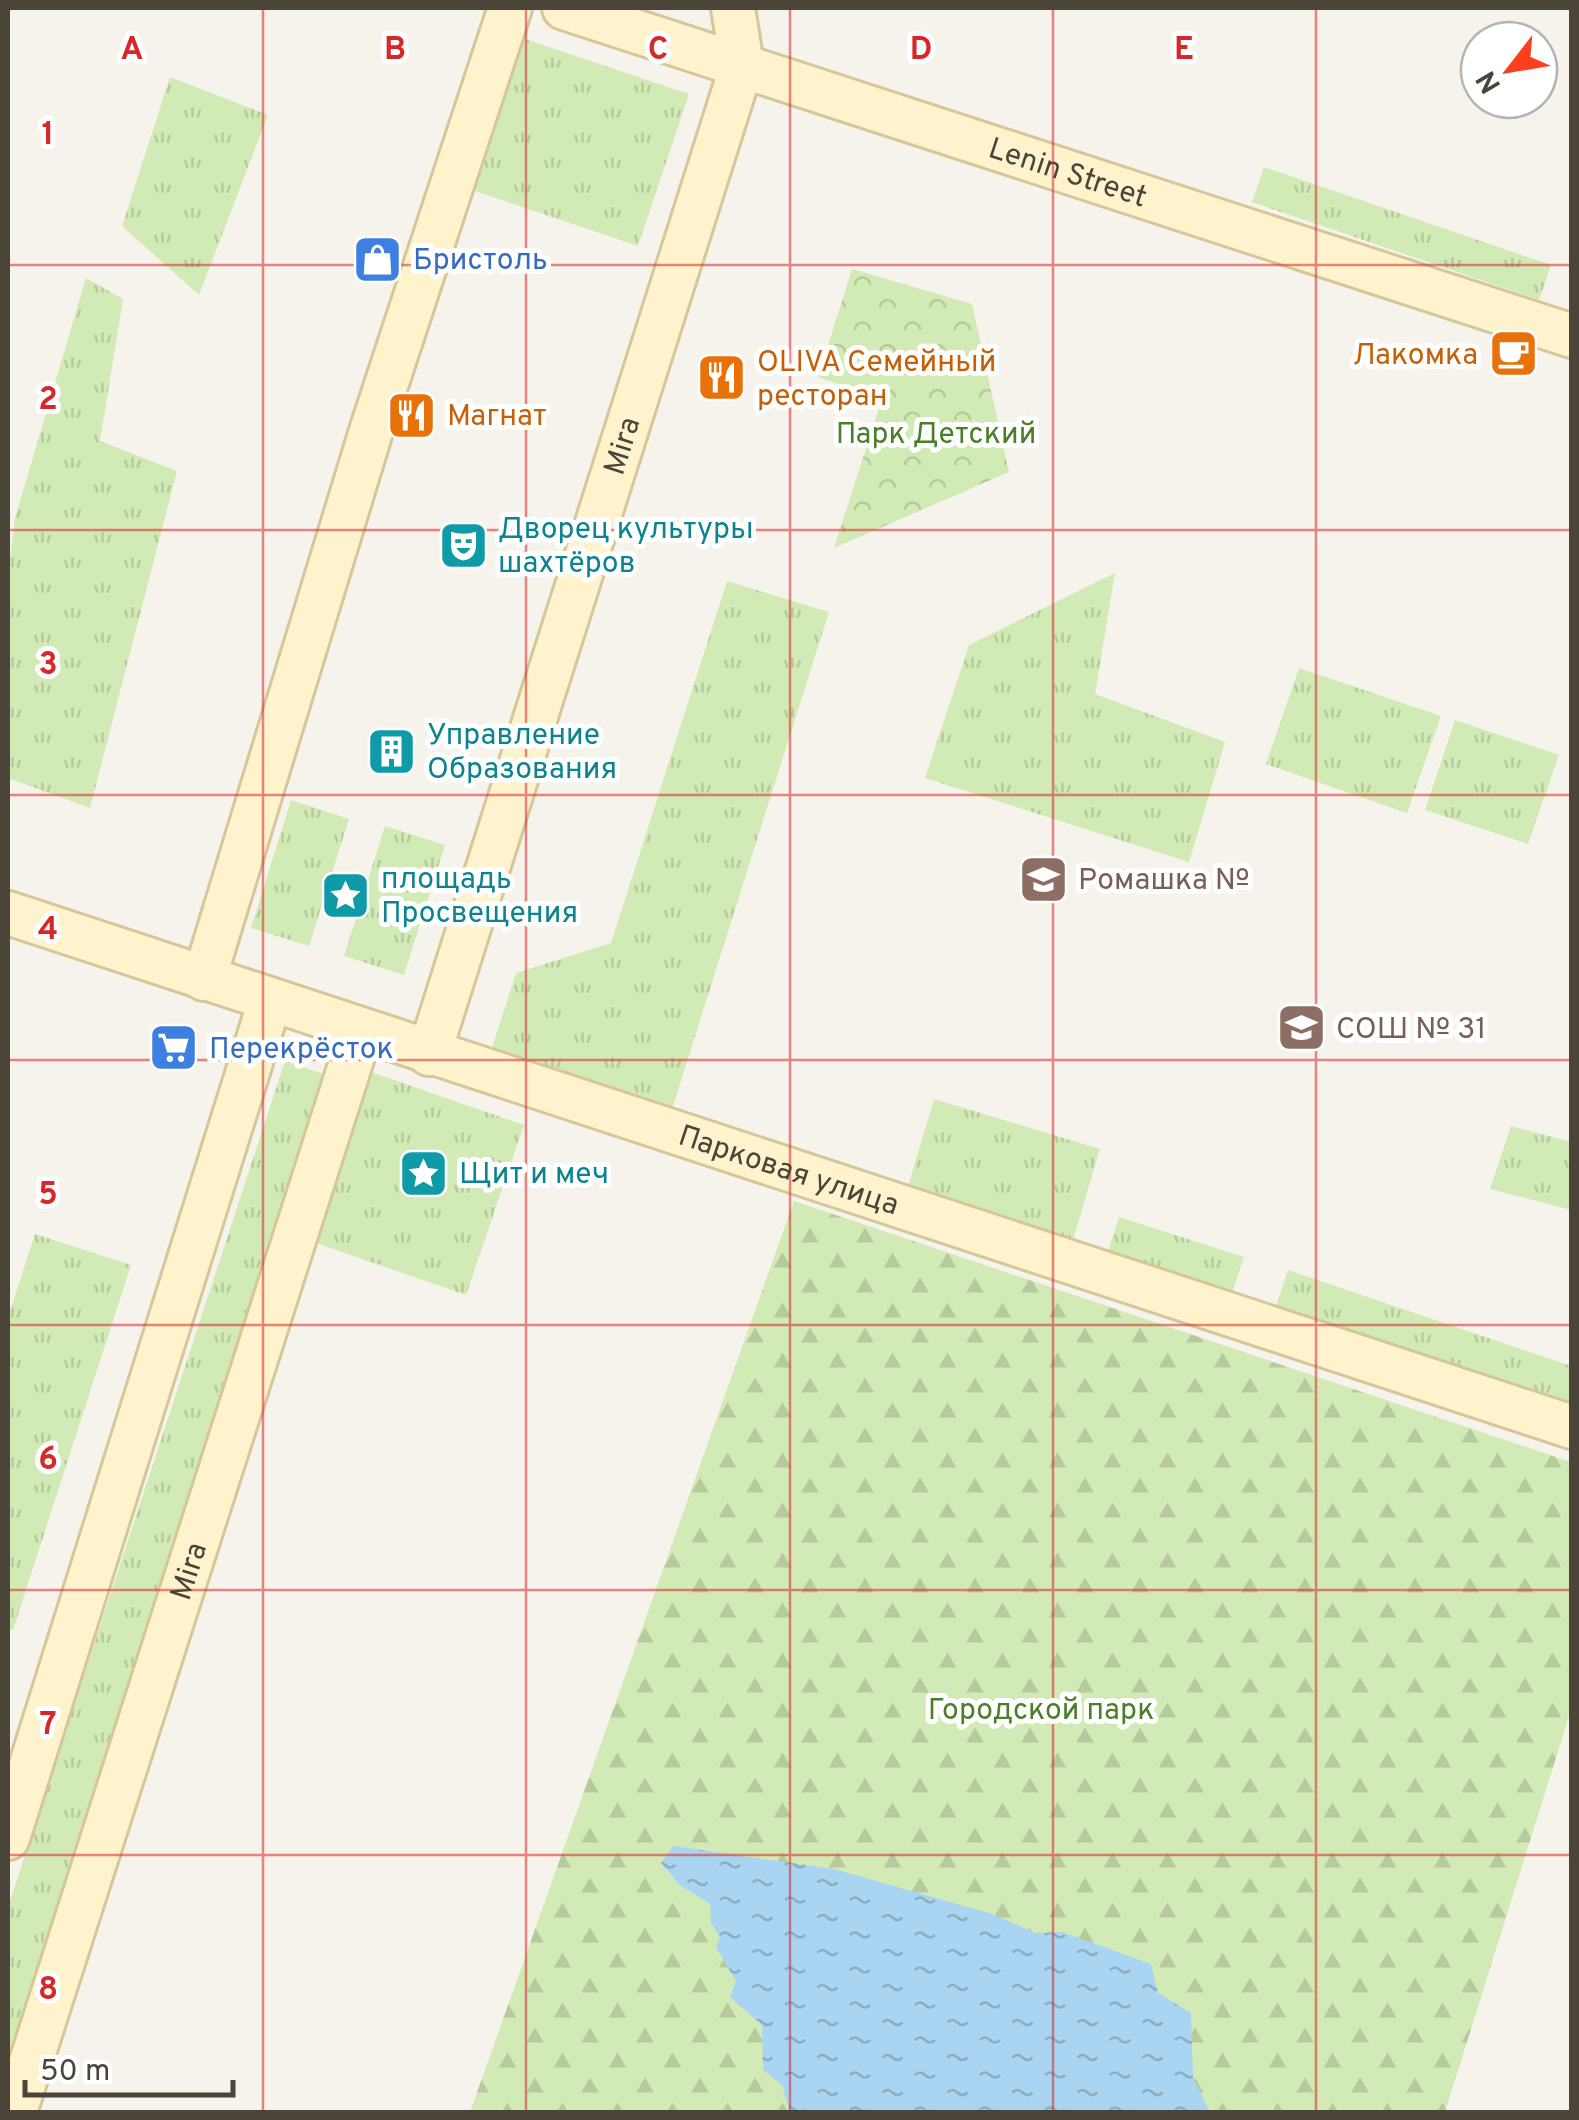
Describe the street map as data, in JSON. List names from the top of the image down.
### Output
{
  "streets": {
    "main road": ["Lenin Street", "Mira", "Парковая улица"]
  },
  "crossings": [
    ["Lenin Street", "Mira"],
    ["Mira", "Парковая улица"]
  ],
  "parks": ["Парк Детский", "Городской парк"],
  "places": {
    "shop": ["Бристоль"],
    "cafe": ["Лакомка"],
    "restaurant": ["OLIVA Семейный ресторан", "Магнат"],
    "theatre": ["Дворец культуры шахтёров"],
    "building": ["Управление Образования"],
    "school or university": ["Ромашка №", "СОШ № 31"],
    "place": ["площадь Просвещения", "Щит и меч"],
    "supermarket": ["Перекрёсток"]
  },
  "scale_bar": "50 m",
  "north": "bottom left",
  "grid": {
    "columns": [
      "A",
      "B",
      "C",
      "D",
      "E"
    ],
    "rows": [
      "1",
      "2",
      "3",
      "4",
      "5",
      "6",
      "7",
      "8"
    ]
  }
}
